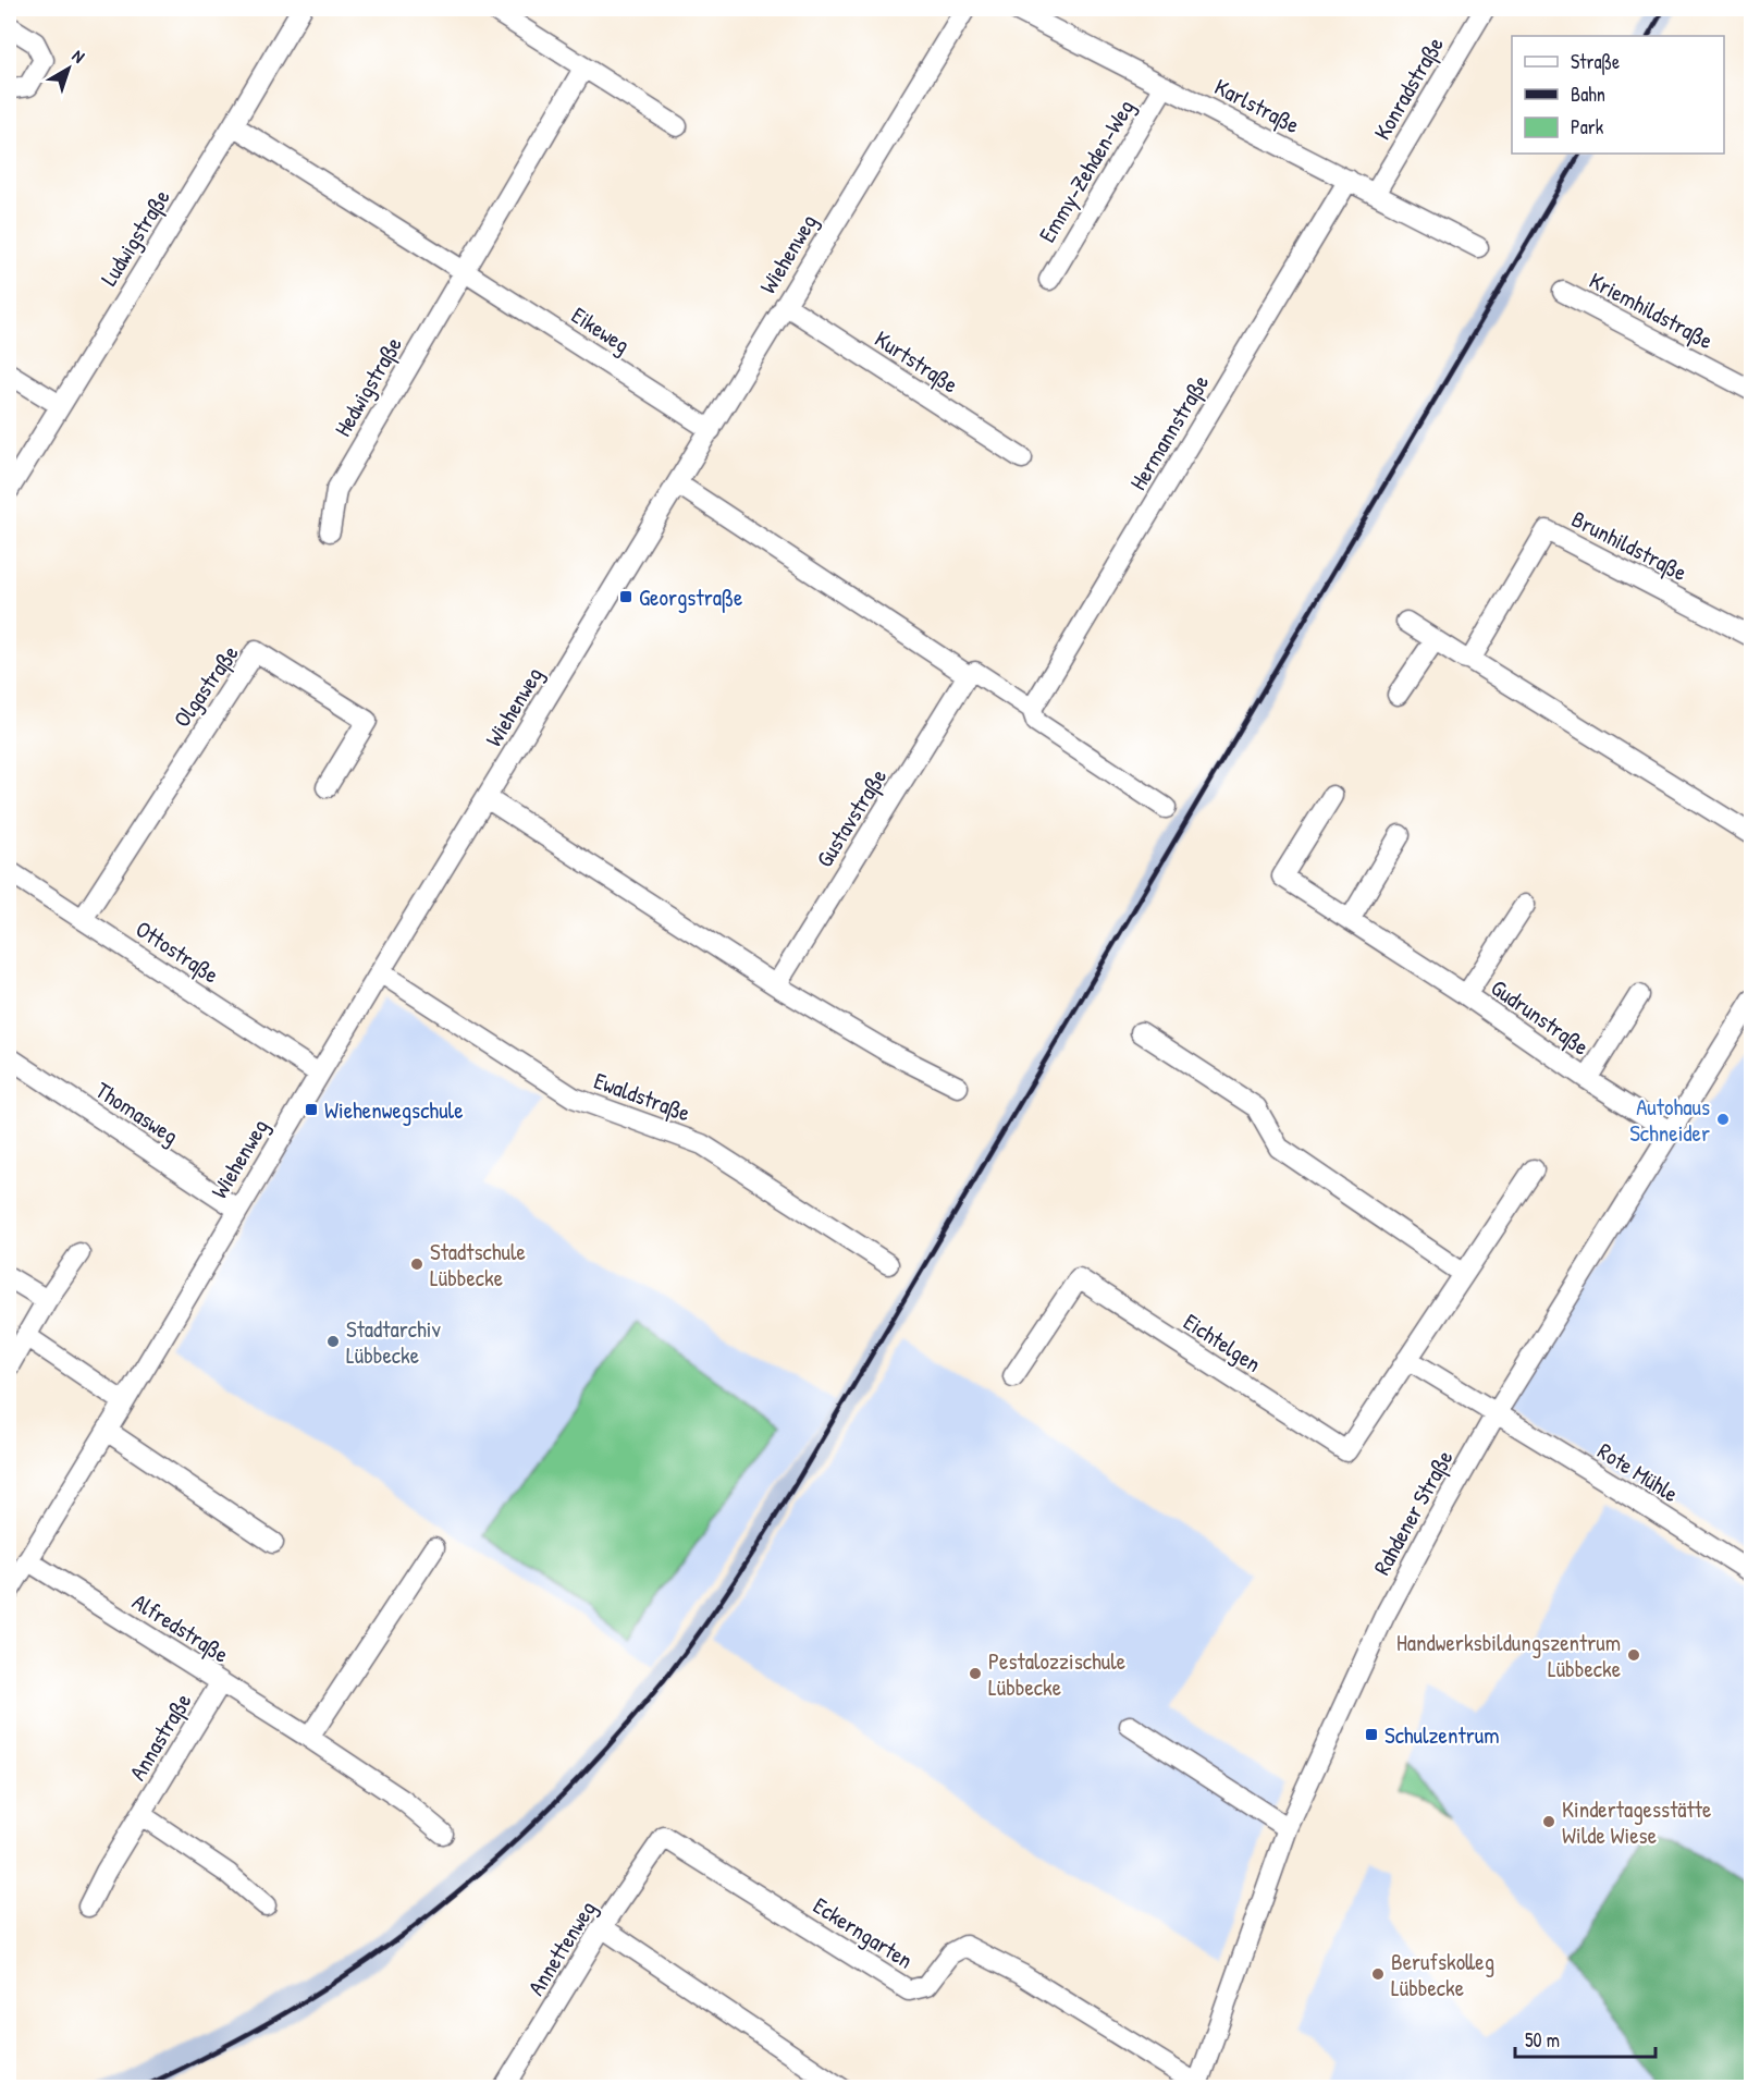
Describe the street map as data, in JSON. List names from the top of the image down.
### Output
{
  "streets": {
    "street": [
      "Konradstraße",
      "Karlstraße",
      "Emmy-Zehden-Weg",
      "Ludwigstraße",
      "Wiehenweg",
      "Kriemhildstraße",
      "Eikeweg",
      "Kurtstraße",
      "Hedwigstraße",
      "Hermannstraße",
      "Brunhildstraße",
      "Olgastraße",
      "Gustavstraße",
      "Ottostraße",
      "Gudrunstraße",
      "Ewaldstraße",
      "Thomasweg",
      "Eichtelgen",
      "Rote Mühle",
      "Rahdener Straße",
      "Alfredstraße",
      "Annastraße",
      "Eckerngarten",
      "Annettenweg"
    ]
  },
  "crossings": [
    ["Konradstraße", "Karlstraße"],
    ["Karlstraße", "Emmy-Zehden-Weg"],
    ["Karlstraße", "Hermannstraße"],
    ["Ludwigstraße", "Eikeweg"],
    ["Wiehenweg", "Eikeweg"],
    ["Wiehenweg", "Kurtstraße"],
    ["Wiehenweg", "Ottostraße"],
    ["Wiehenweg", "Ewaldstraße"],
    ["Wiehenweg", "Thomasweg"],
    ["Wiehenweg", "Alfredstraße"],
    ["Eikeweg", "Hedwigstraße"],
    ["Olgastraße", "Ottostraße"],
    ["Gudrunstraße", "Rahdener Straße"],
    ["Rote Mühle", "Rahdener Straße"],
    ["Rahdener Straße", "Eckerngarten"],
    ["Alfredstraße", "Annastraße"],
    ["Eckerngarten", "Annettenweg"]
  ],
  "places": {
    "transit": ["Georgstraße", "Wiehenwegschule", "Schulzentrum"],
    "other": [
      "Autohaus Schneider",
      "Stadtschule Lübbecke",
      "Stadtarchiv Lübbecke",
      "Handwerksbildungszentrum Lübbecke",
      "Pestalozzischule Lübbecke",
      "Kindertagesstätte Wilde Wiese",
      "Berufskolleg Lübbecke"
    ]
  },
  "legend": ["Straße", "Bahn", "Park"],
  "scale_bar": "50 m",
  "north": "top right"
}
